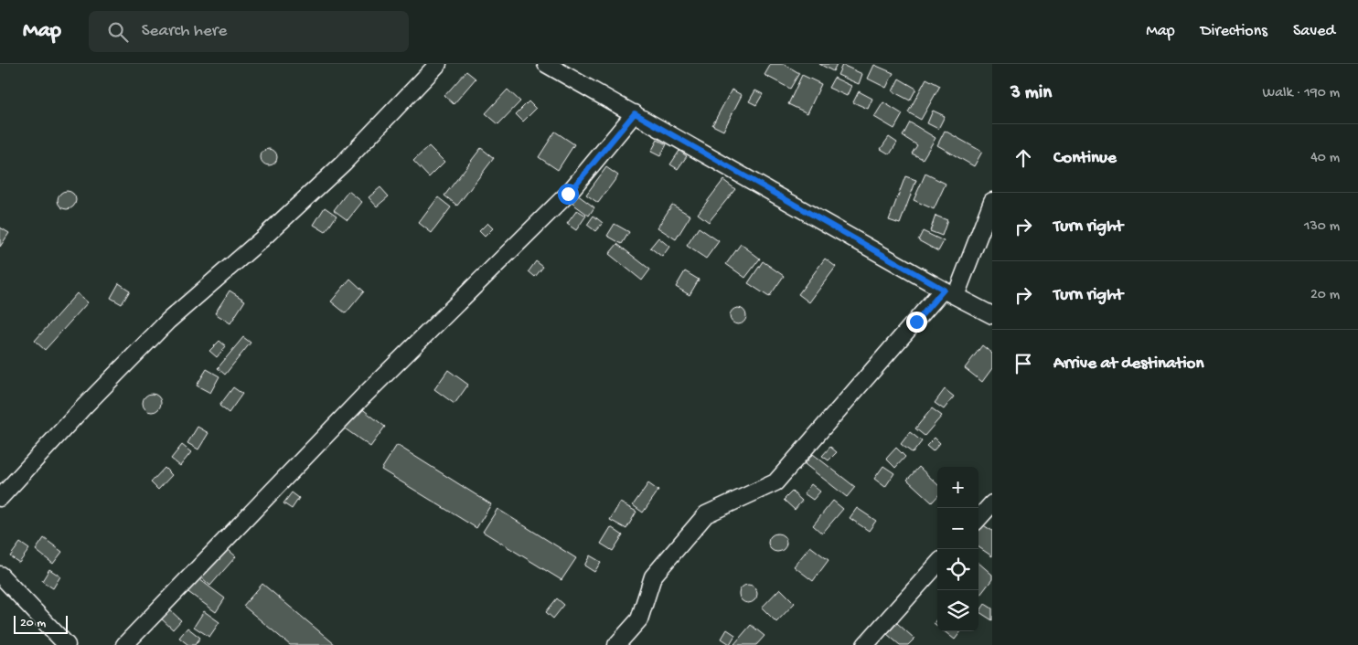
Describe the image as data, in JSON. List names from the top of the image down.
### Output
{
  "scale_bar": "20 m",
  "page": {
    "header": "Map",
    "search": "Search here",
    "nav": ["Map", "Directions", "Saved"],
    "heading": ["3 min", "Walk · 190 m"],
    "list": [
      ["Continue", "40 m"],
      ["Turn right", "130 m"],
      ["Turn right", "20 m"],
      "Arrive at destination"
    ],
    "map_buttons": ["+", "−"],
    "scale": "20 m"
  }
}
